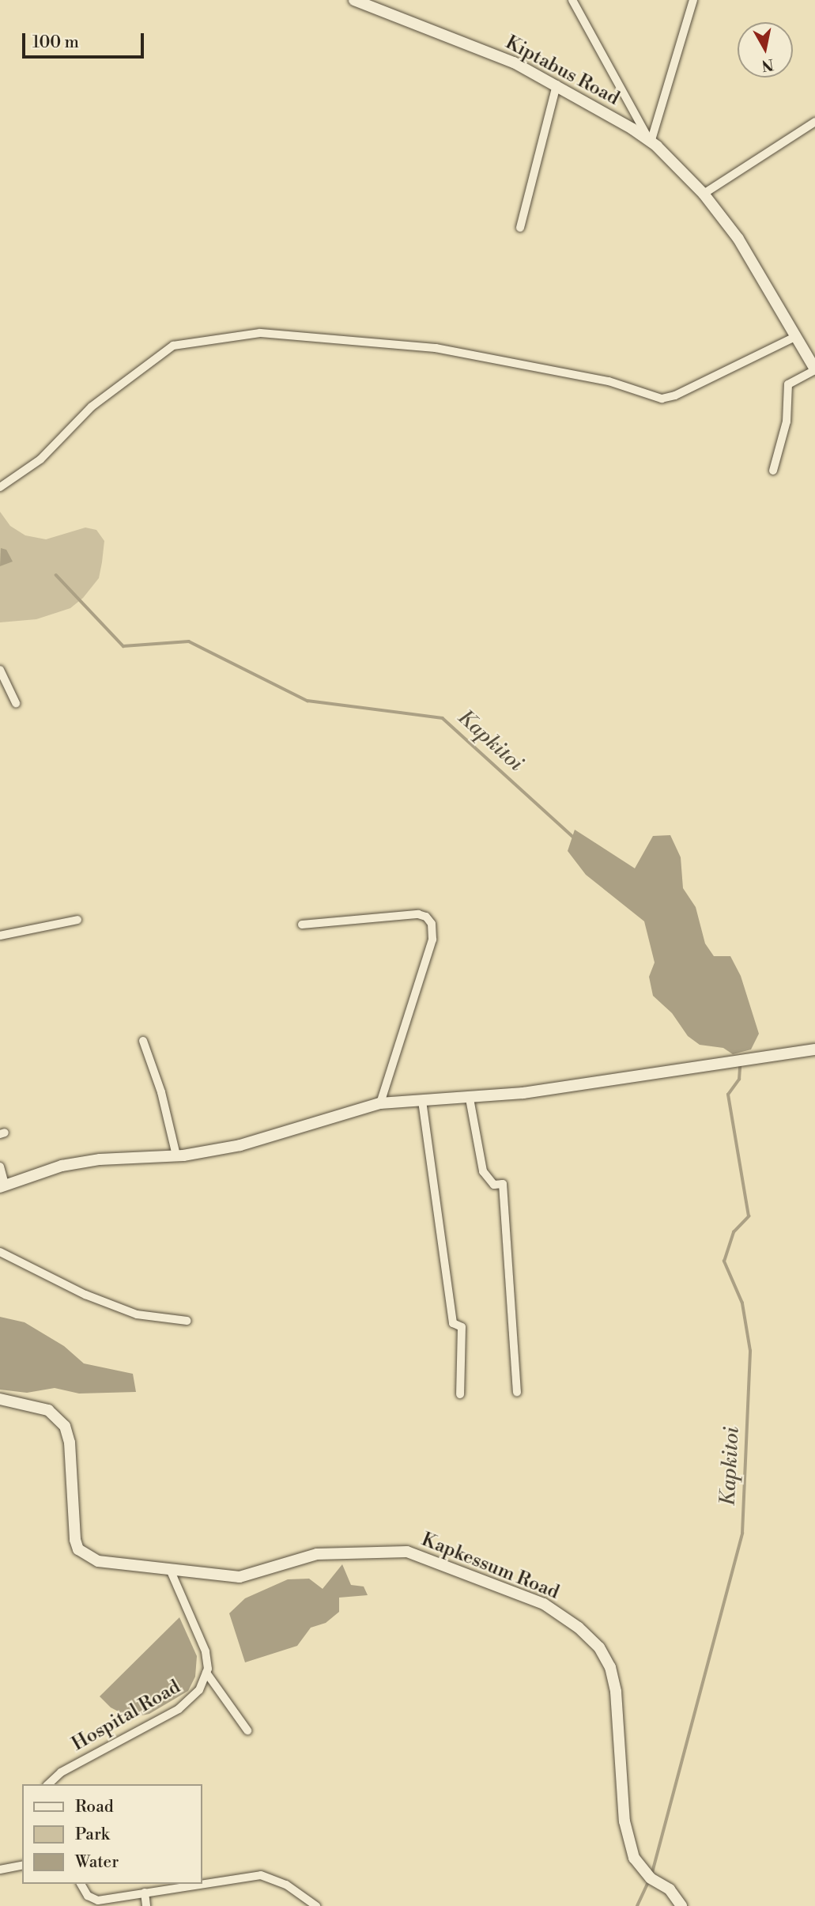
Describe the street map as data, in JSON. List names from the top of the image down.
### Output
{
  "streets": {
    "street": ["Kiptabus Road", "Kapkessum Road", "Hospital Road"]
  },
  "water": ["Kapkitoi"],
  "legend": ["Road", "Park", "Water"],
  "scale_bar": "100 m",
  "north": "bottom"
}
